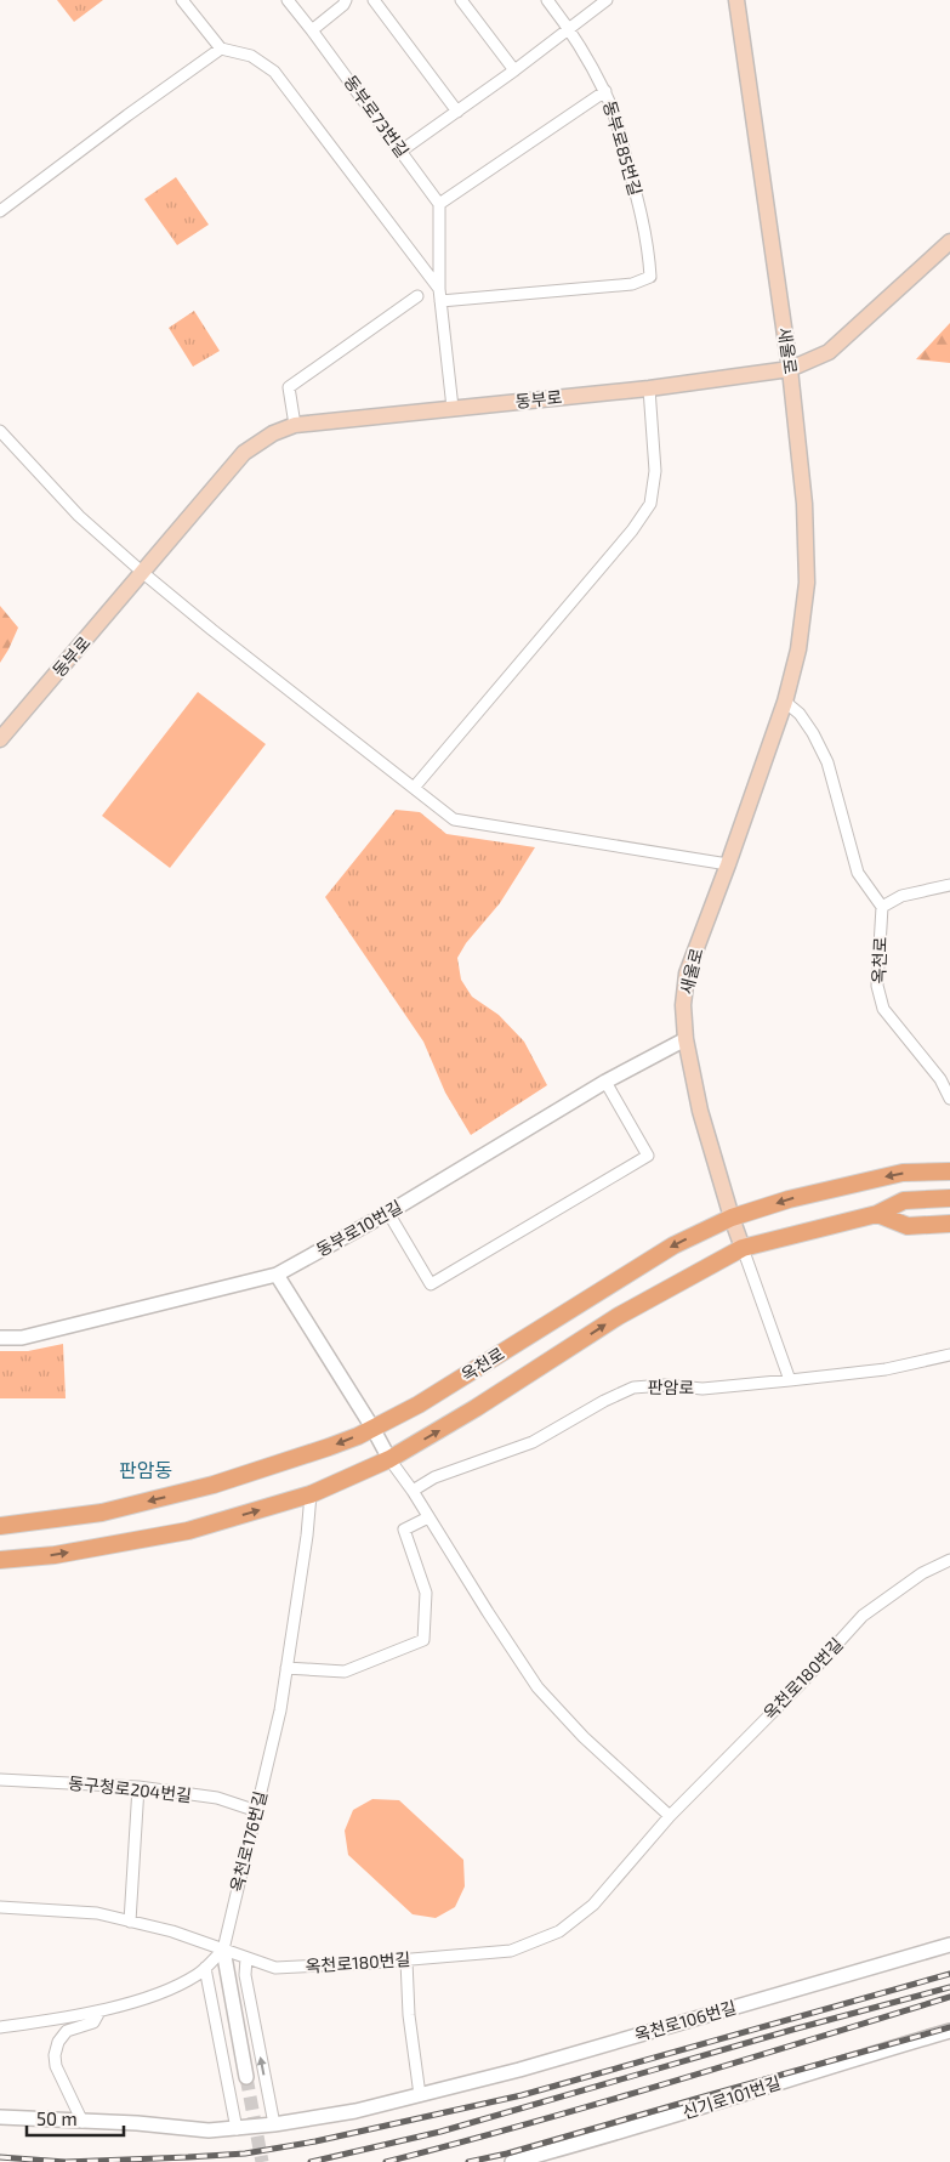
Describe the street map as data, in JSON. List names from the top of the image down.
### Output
{
  "streets": {
    "main road": ["새울로", "동부로", "옥천로"],
    "street": [
      "동부로73번길",
      "동부로85번길",
      "동부로10번길",
      "판암로",
      "옥천로180번길",
      "동구청로204번길",
      "옥천로176번길",
      "옥천로106번길",
      "신기로101번길"
    ]
  },
  "crossings": [
    ["새울로", "동부로"],
    ["새울로", "옥천로"],
    ["새울로", "동부로10번길"],
    ["옥천로", "옥천로176번길"],
    ["옥천로180번길", "옥천로176번길"],
    ["동구청로204번길", "옥천로176번길"]
  ],
  "districts": ["판암동"],
  "scale_bar": "50 m"
}
